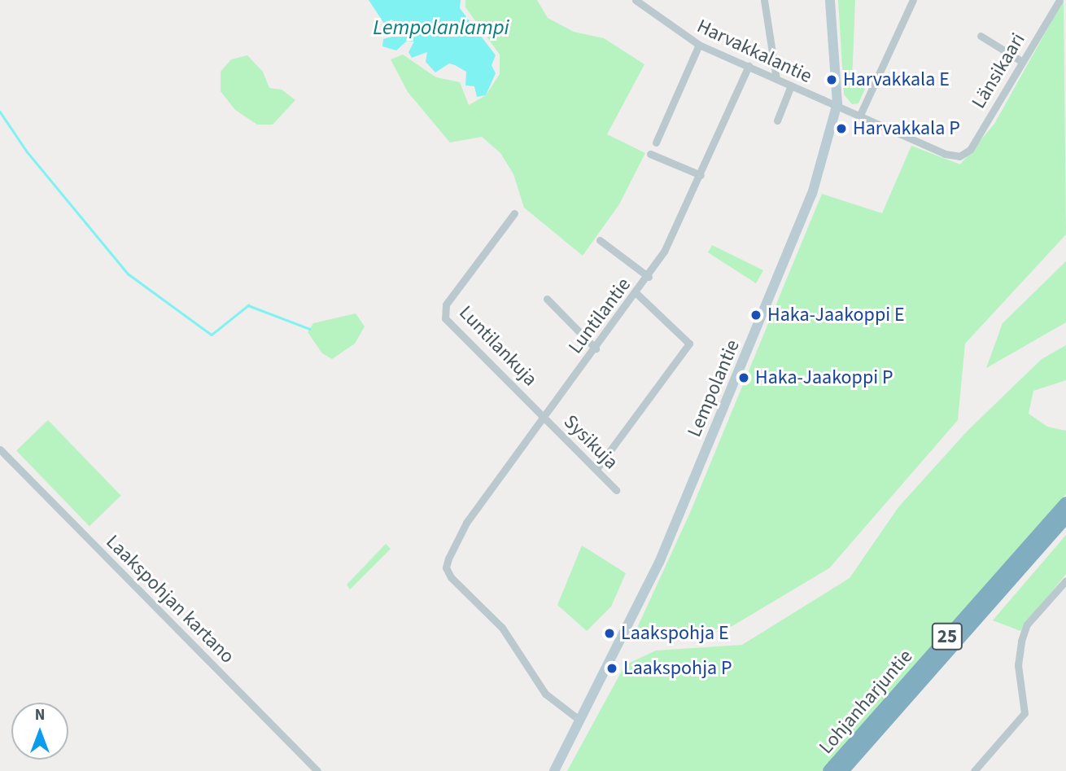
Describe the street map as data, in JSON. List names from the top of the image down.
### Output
{
  "streets": {
    "highway": ["25", "Lohjanharjuntie"],
    "street": [
      "Harvakkalantie",
      "Länsikaari",
      "Luntilantie",
      "Luntilankuja",
      "Lempolantie",
      "Sysikuja",
      "Laakspohjan kartano"
    ]
  },
  "crossings": [
    ["Harvakkalantie", "Länsikaari"],
    ["Harvakkalantie", "Luntilantie"],
    ["Harvakkalantie", "Lempolantie"],
    ["Länsikaari", "Lempolantie"],
    ["Luntilantie", "Luntilankuja"],
    ["Luntilantie", "Lempolantie"],
    ["Luntilantie", "Sysikuja"],
    ["Luntilankuja", "Sysikuja"]
  ],
  "water": ["Lempolanlampi"],
  "places": [
    "Harvakkala E",
    "Harvakkala P",
    "Haka-Jaakoppi E",
    "Haka-Jaakoppi P",
    "Laakspohja E",
    "Laakspohja P"
  ],
  "north": "top"
}
